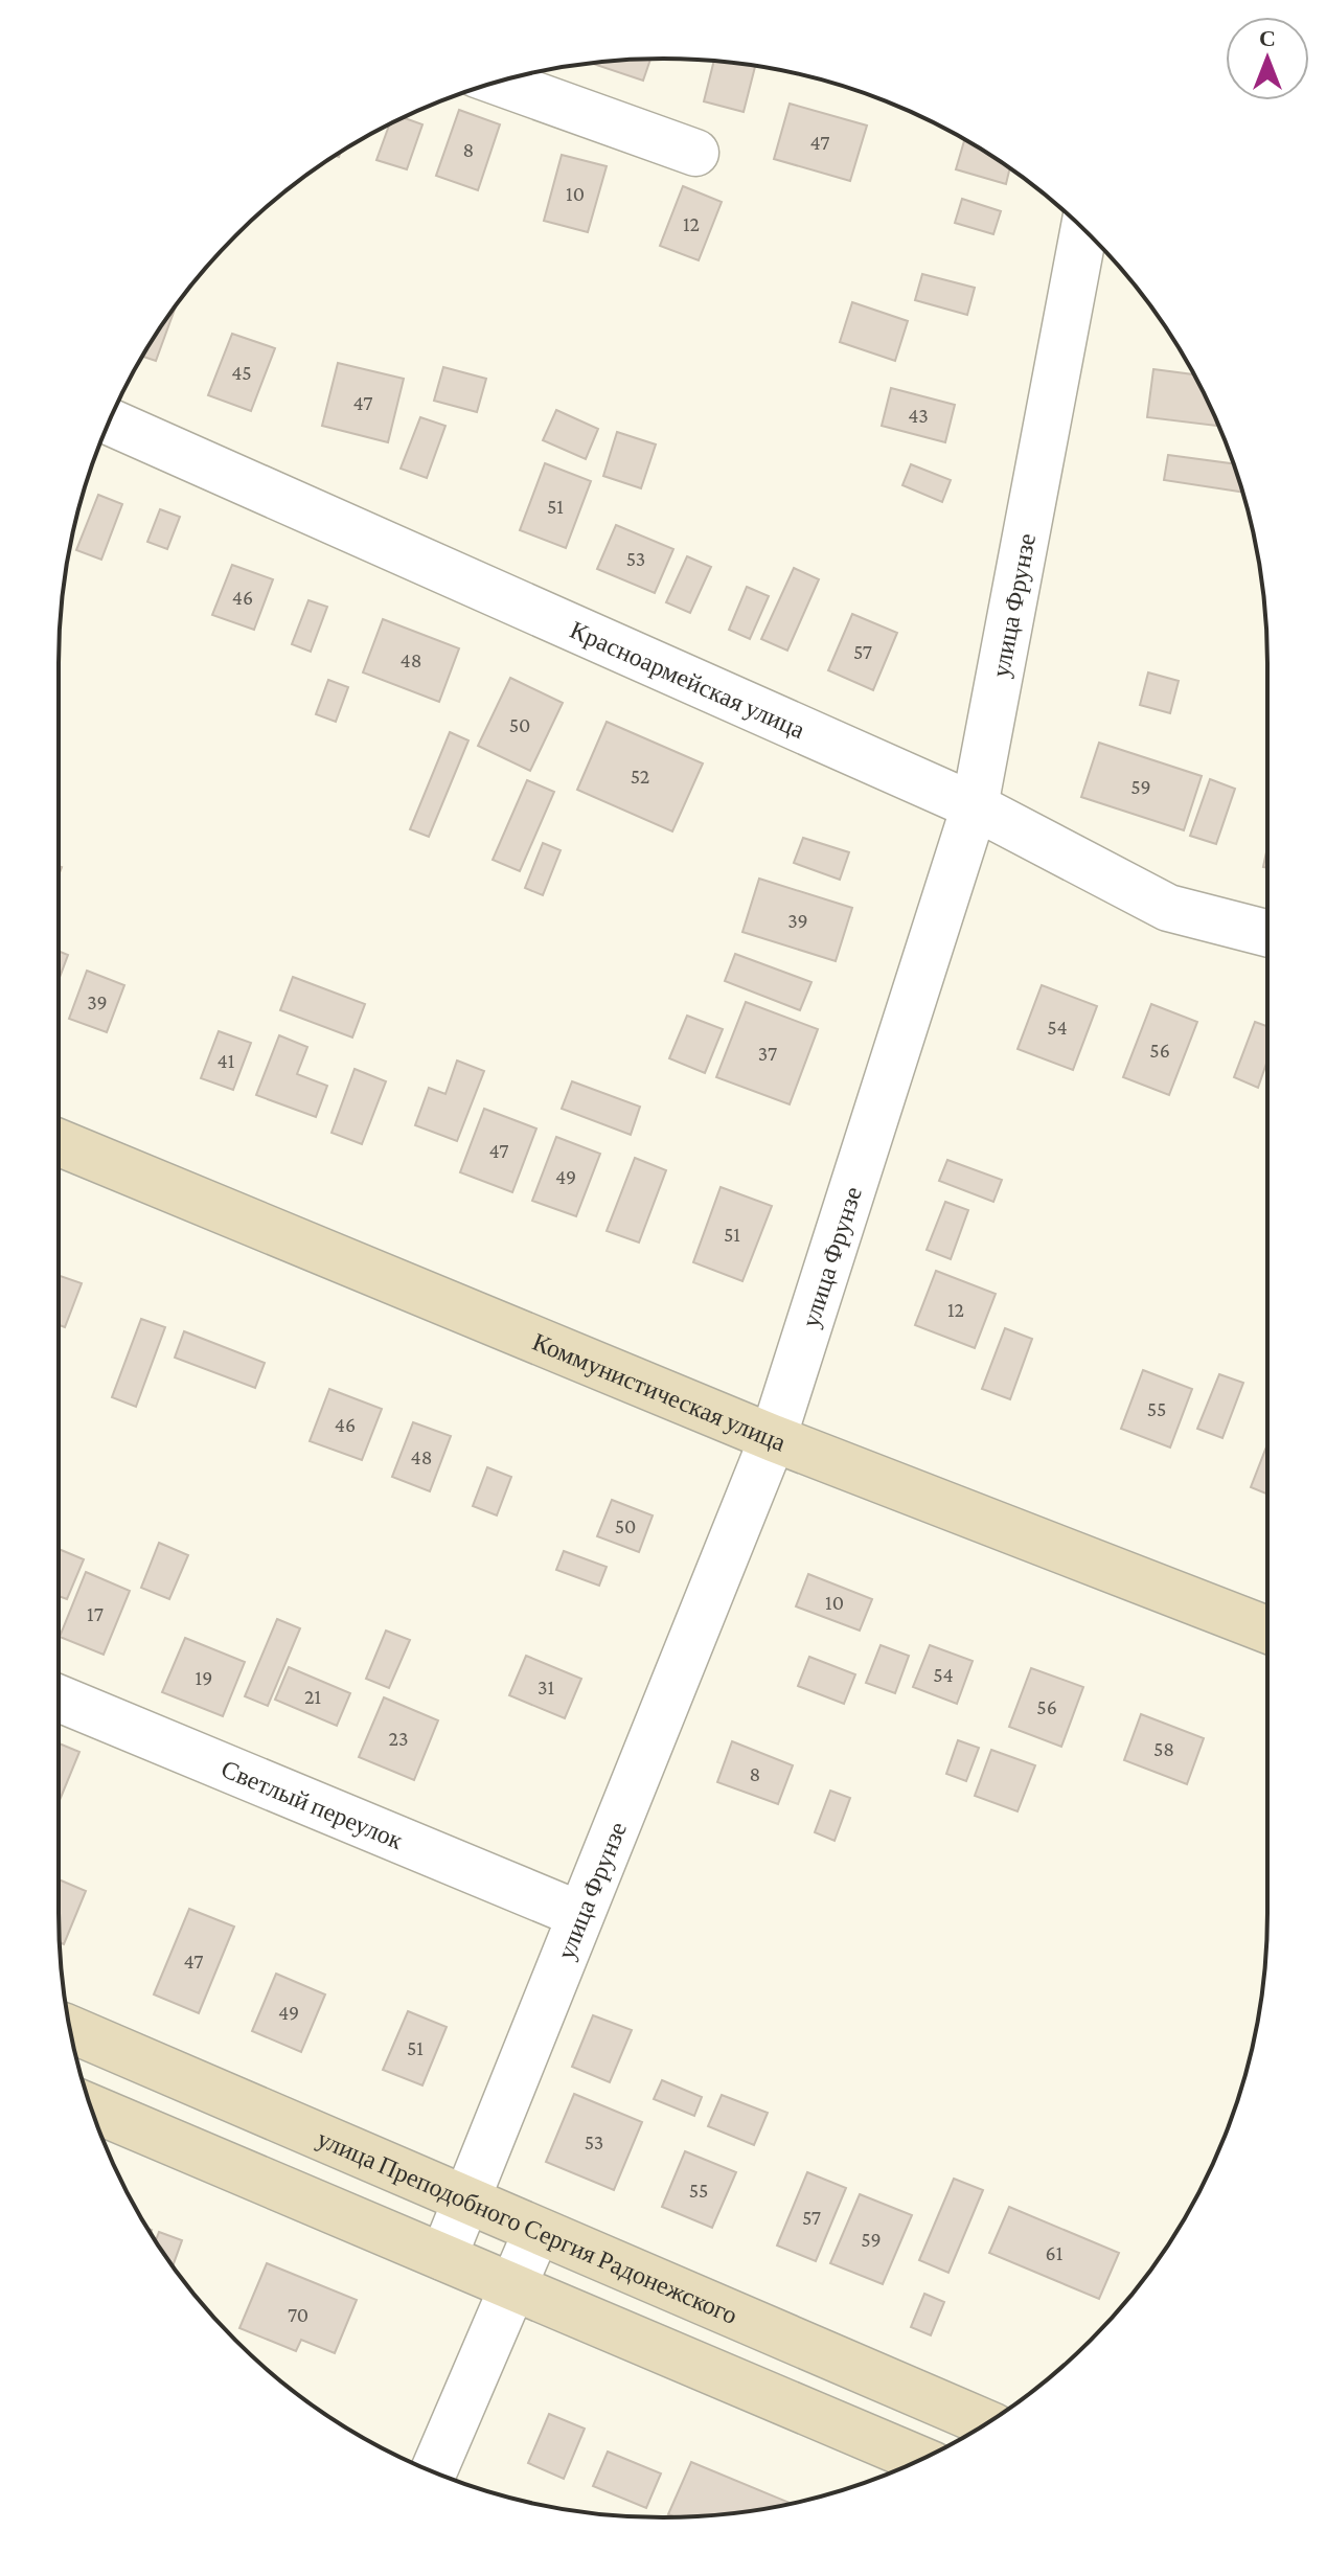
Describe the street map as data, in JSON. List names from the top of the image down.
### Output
{
  "streets": {
    "street": [
      "улица Фрунзе",
      "Красноармейская улица",
      "Коммунистическая улица",
      "Светлый переулок",
      "улица Преподобного Сергия Радонежского"
    ]
  },
  "crossings": [
    ["улица Фрунзе", "Красноармейская улица"],
    ["улица Фрунзе", "Коммунистическая улица"],
    ["улица Фрунзе", "Светлый переулок"],
    ["улица Фрунзе", "улица Преподобного Сергия Радонежского"]
  ],
  "house_numbers": [
    "47",
    "8",
    "10",
    "12",
    "45",
    "47",
    "43",
    "51",
    "53",
    "46",
    "57",
    "48",
    "50",
    "52",
    "59",
    "39",
    "39",
    "54",
    "56",
    "37",
    "41",
    "47",
    "49",
    "51",
    "12",
    "55",
    "46",
    "48",
    "50",
    "10",
    "17",
    "54",
    "19",
    "31",
    "21",
    "56",
    "23",
    "58",
    "8",
    "47",
    "49",
    "51",
    "53",
    "55",
    "57",
    "59",
    "61",
    "70"
  ],
  "north": "top"
}
